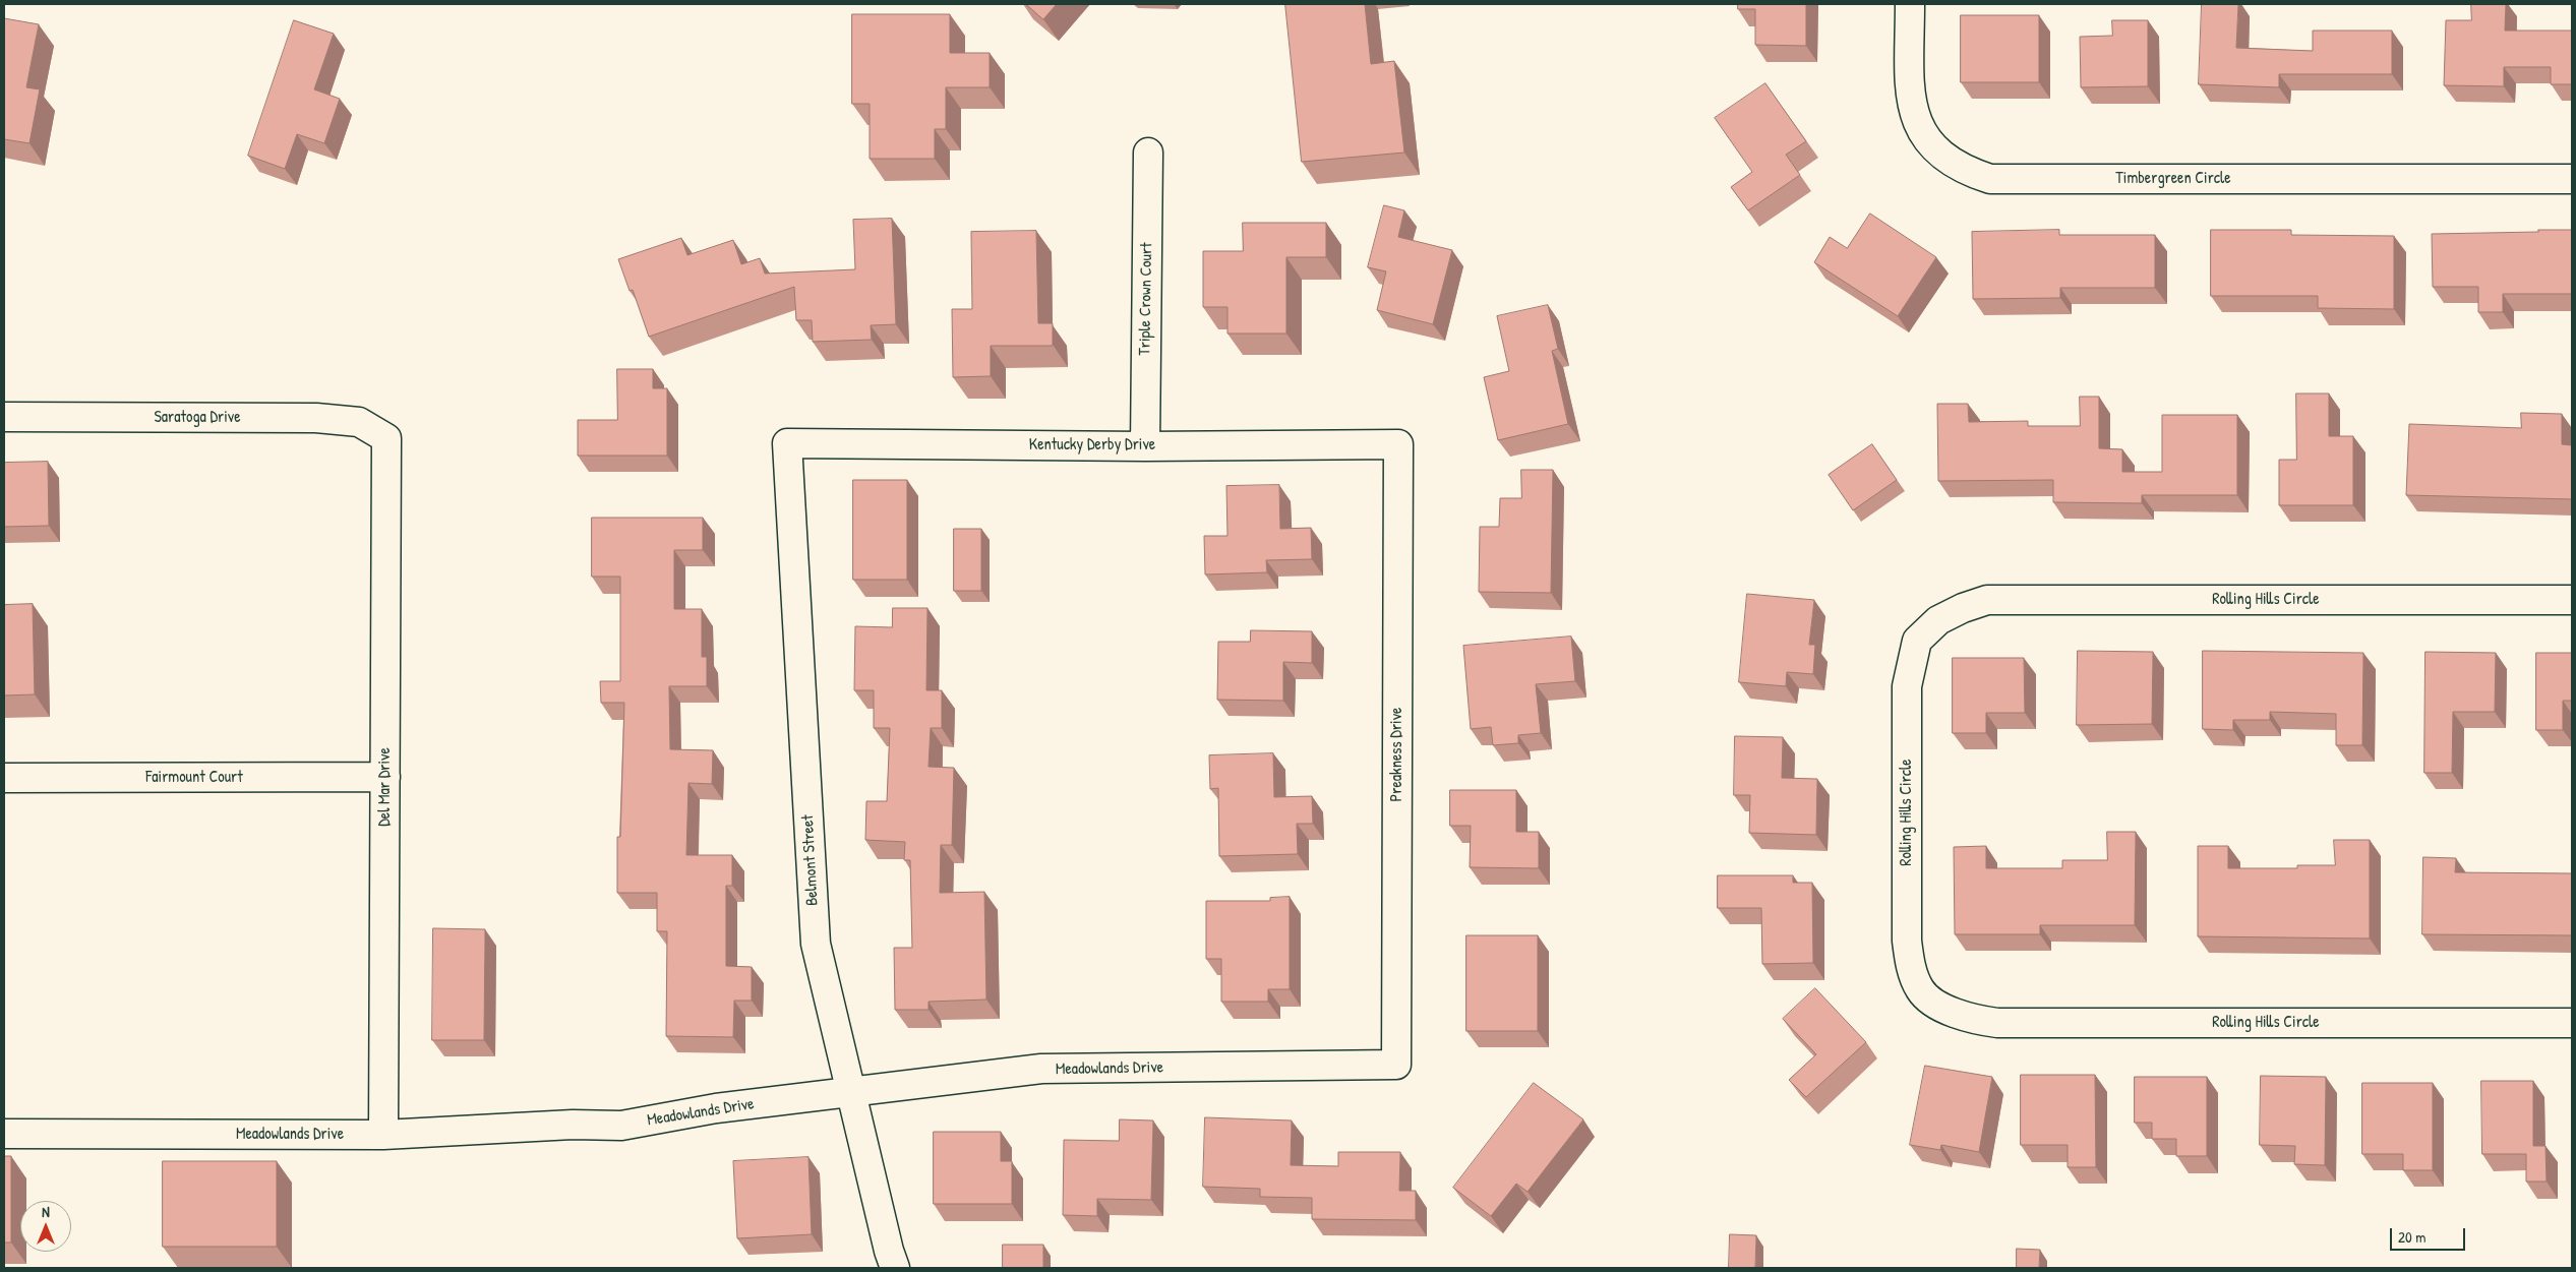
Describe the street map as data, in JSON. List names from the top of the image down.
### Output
{
  "streets": {
    "street": [
      "Timbergreen Circle",
      "Triple Crown Court",
      "Saratoga Drive",
      "Kentucky Derby Drive",
      "Rolling Hills Circle",
      "Preakness Drive",
      "Fairmount Court",
      "Del Mar Drive",
      "Belmont Street",
      "Meadowlands Drive"
    ]
  },
  "crossings": [
    ["Triple Crown Court", "Kentucky Derby Drive"],
    ["Saratoga Drive", "Del Mar Drive"],
    ["Kentucky Derby Drive", "Preakness Drive"],
    ["Kentucky Derby Drive", "Belmont Street"],
    ["Preakness Drive", "Meadowlands Drive"],
    ["Fairmount Court", "Del Mar Drive"],
    ["Del Mar Drive", "Meadowlands Drive"],
    ["Belmont Street", "Meadowlands Drive"]
  ],
  "scale_bar": "20 m",
  "north": "top"
}
